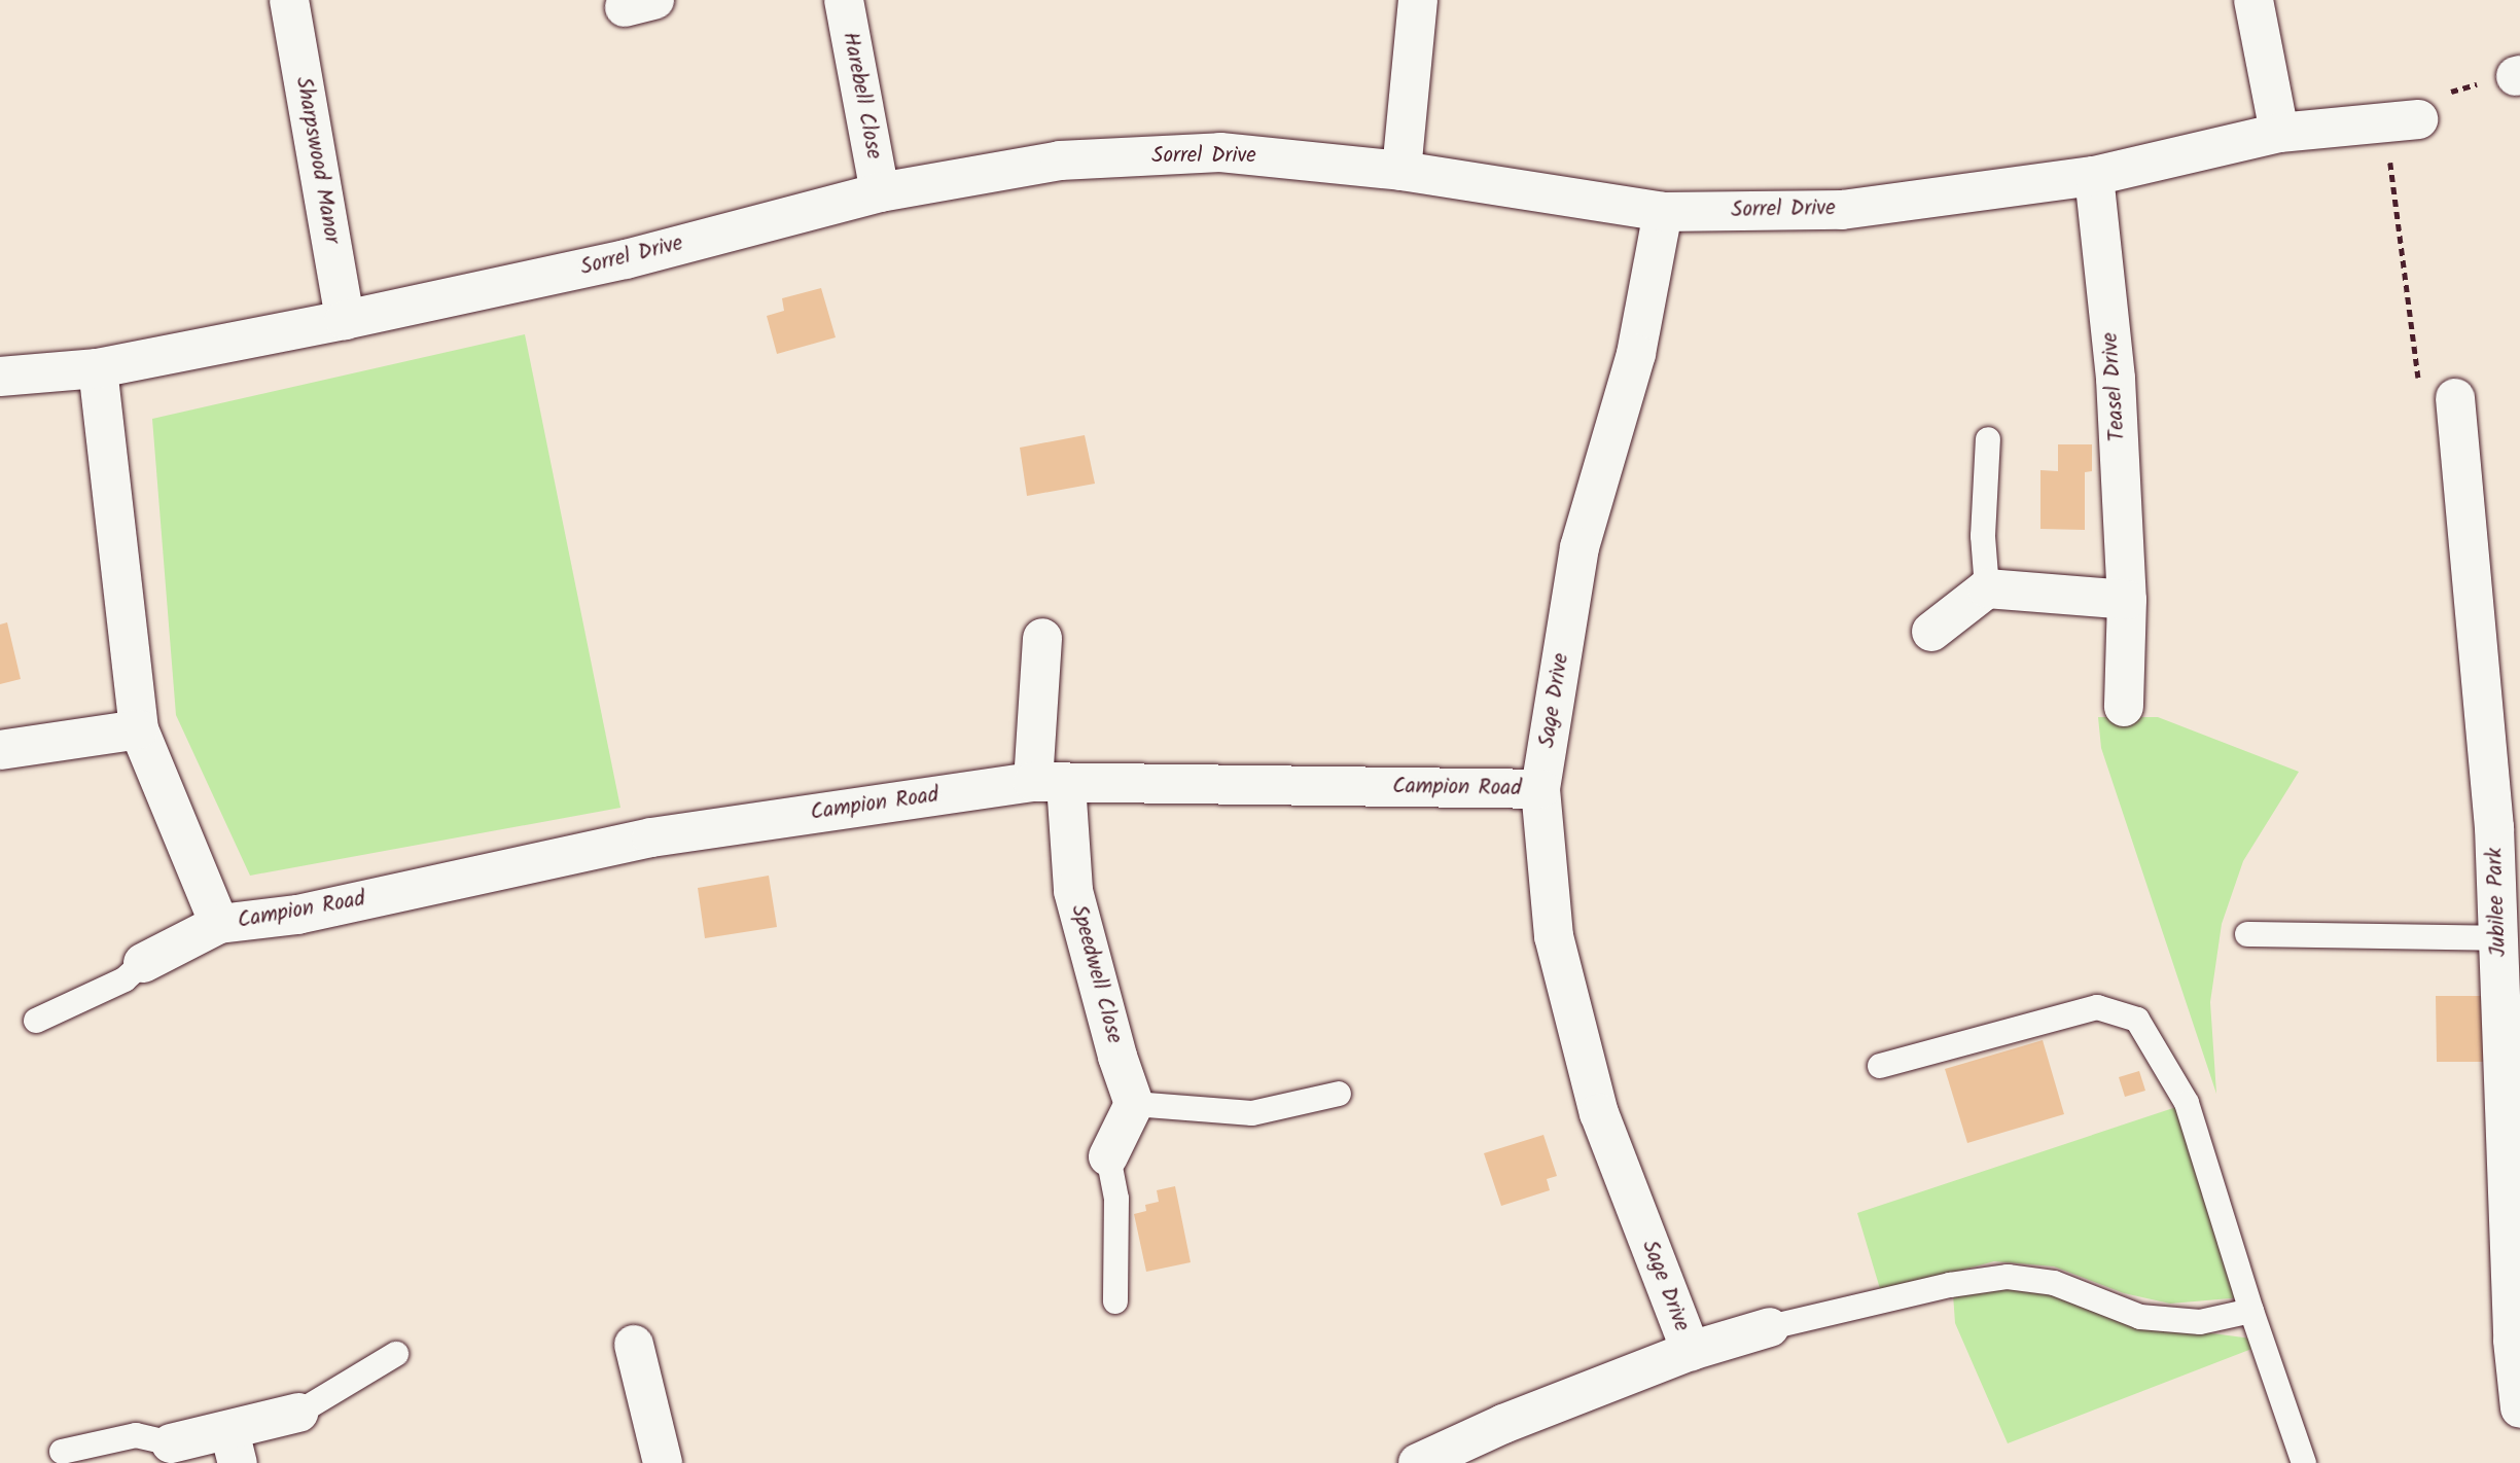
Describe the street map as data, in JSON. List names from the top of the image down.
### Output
{
  "streets": {
    "street": [
      "Harebell Close",
      "Sorrel Drive",
      "Sharpswood Manor",
      "Teasel Drive",
      "Sage Drive",
      "Campion Road",
      "Jubilee Park",
      "Speedwell Close"
    ]
  },
  "crossings": [
    ["Harebell Close", "Sorrel Drive"],
    ["Sorrel Drive", "Sharpswood Manor"],
    ["Sorrel Drive", "Teasel Drive"],
    ["Sorrel Drive", "Sage Drive"],
    ["Sorrel Drive", "Campion Road"],
    ["Sage Drive", "Campion Road"],
    ["Campion Road", "Speedwell Close"]
  ]
}
